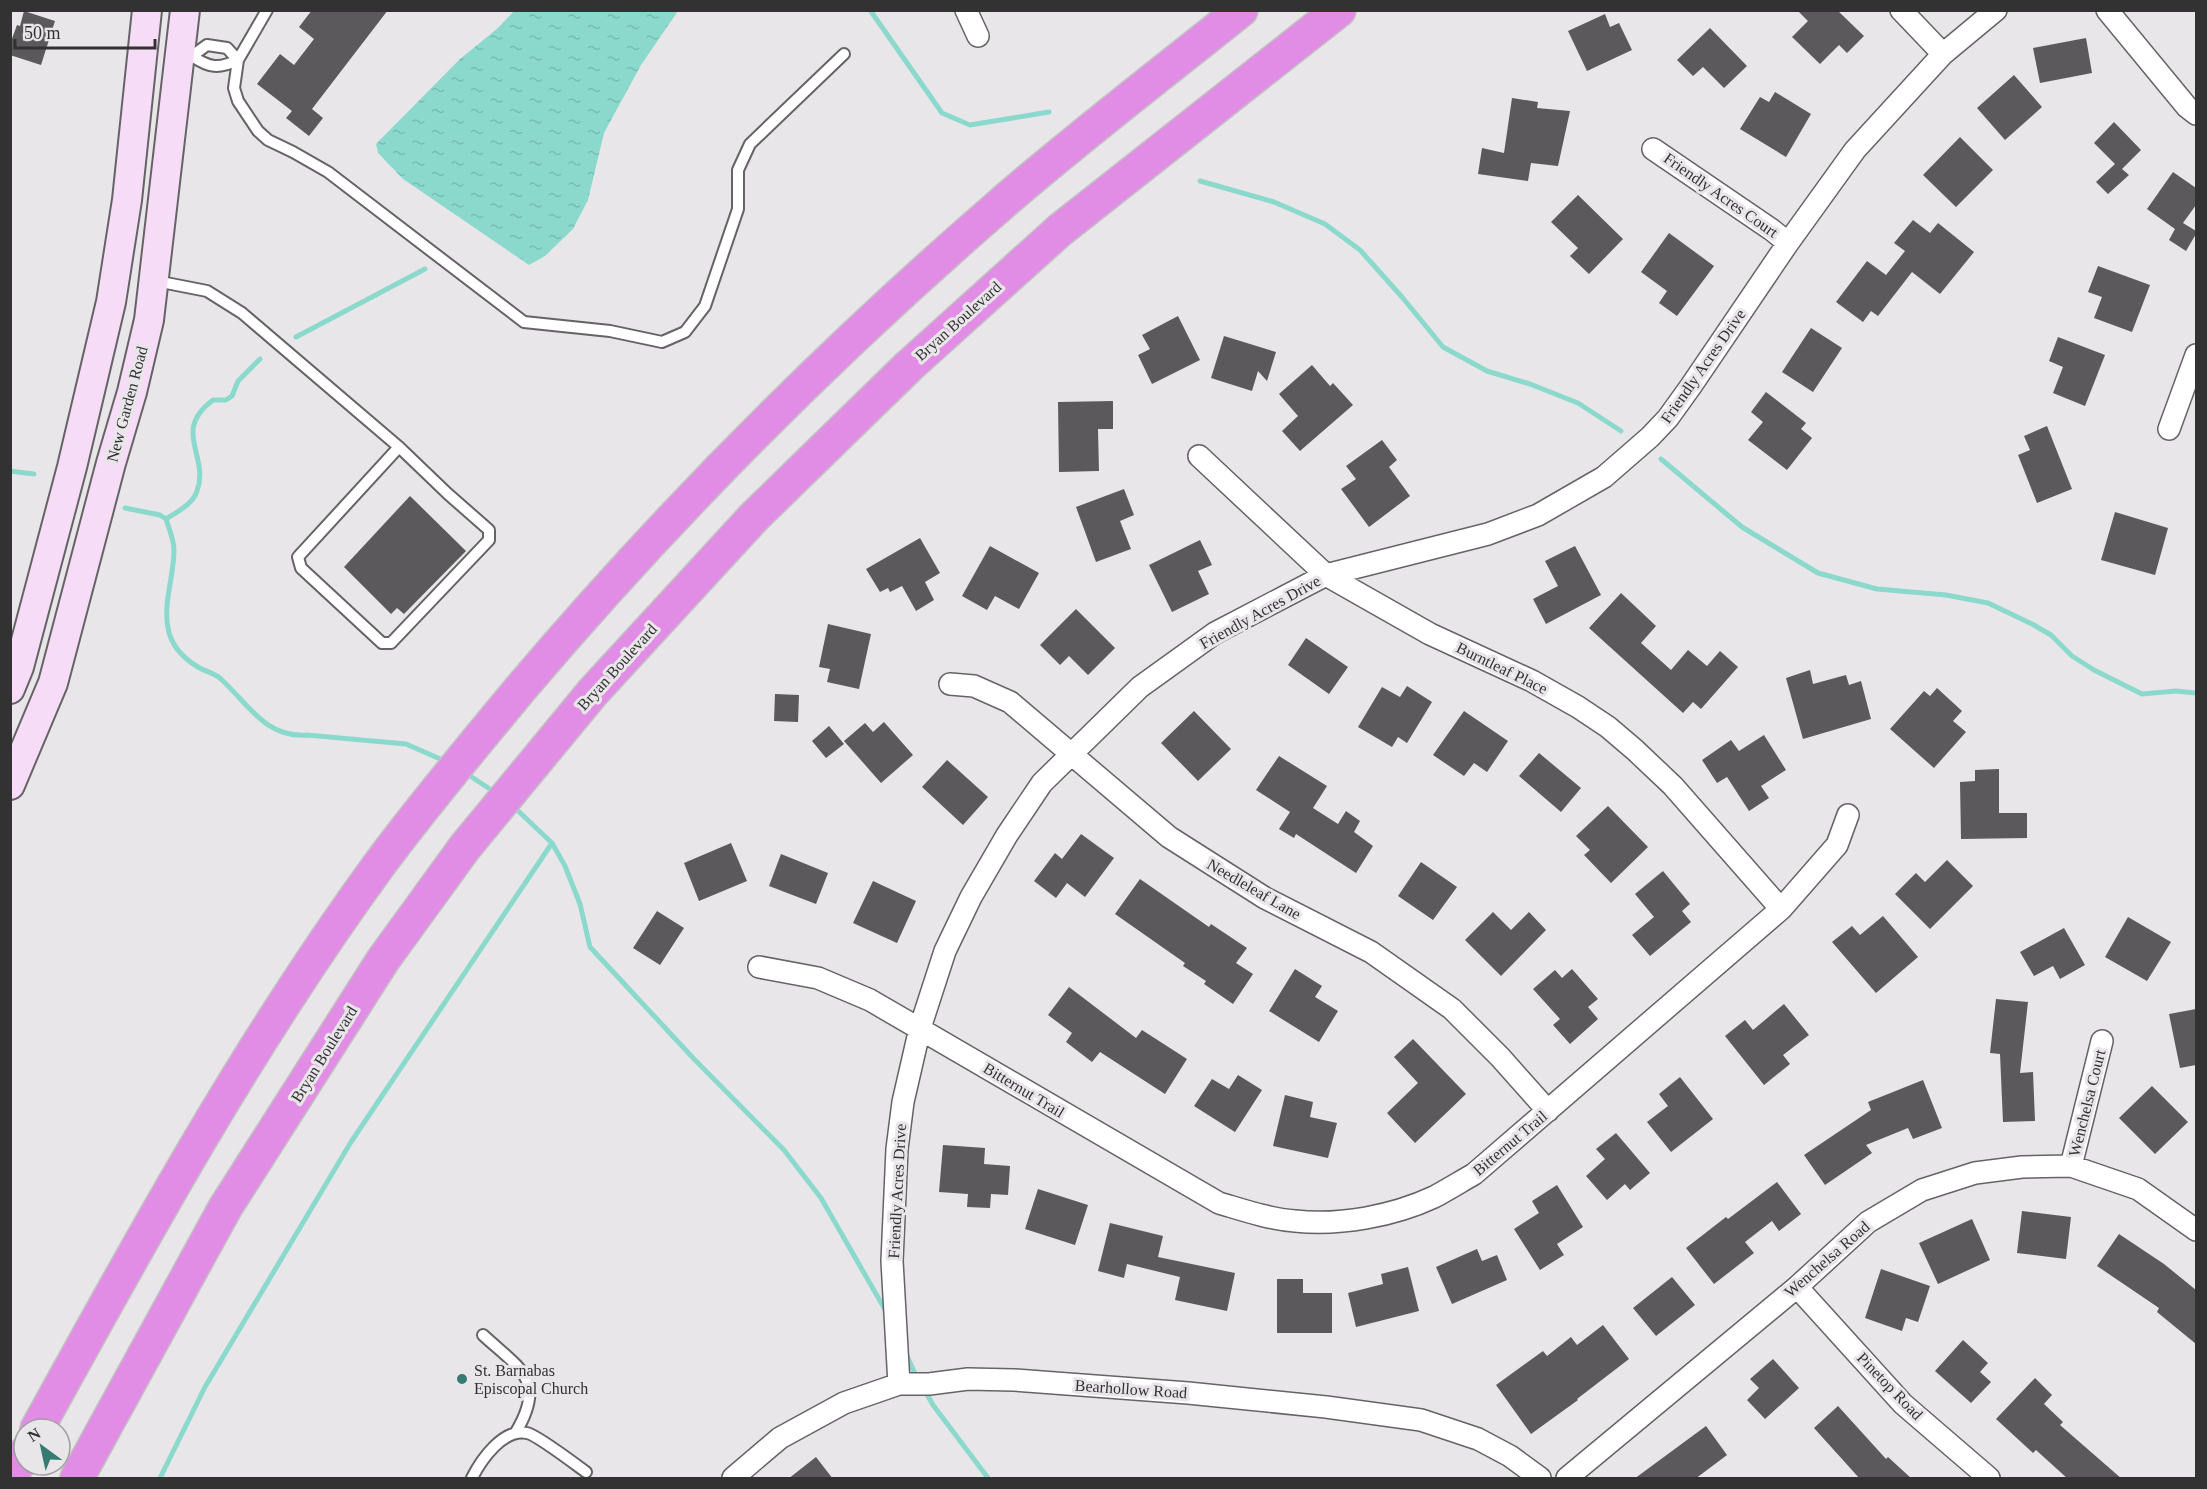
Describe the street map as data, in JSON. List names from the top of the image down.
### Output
{
  "streets": {
    "highway": ["Bryan Boulevard"],
    "main road": ["New Garden Road"],
    "street": [
      "Friendly Acres Court",
      "Friendly Acres Drive",
      "Burntleaf Place",
      "Needleleaf Lane",
      "Bitternut Trail",
      "Wenchelsa Court",
      "Wenchelsa Road",
      "Pinetop Road",
      "Bearhollow Road"
    ]
  },
  "crossings": [
    ["Friendly Acres Court", "Friendly Acres Drive"],
    ["Friendly Acres Drive", "Burntleaf Place"],
    ["Friendly Acres Drive", "Needleleaf Lane"],
    ["Friendly Acres Drive", "Bitternut Trail"],
    ["Friendly Acres Drive", "Bearhollow Road"],
    ["Burntleaf Place", "Bitternut Trail"],
    ["Needleleaf Lane", "Bitternut Trail"],
    ["Wenchelsa Court", "Wenchelsa Road"],
    ["Wenchelsa Road", "Pinetop Road"]
  ],
  "places": ["St. Barnabas Episcopal Church"],
  "scale_bar": "50 m",
  "north": "top left"
}
